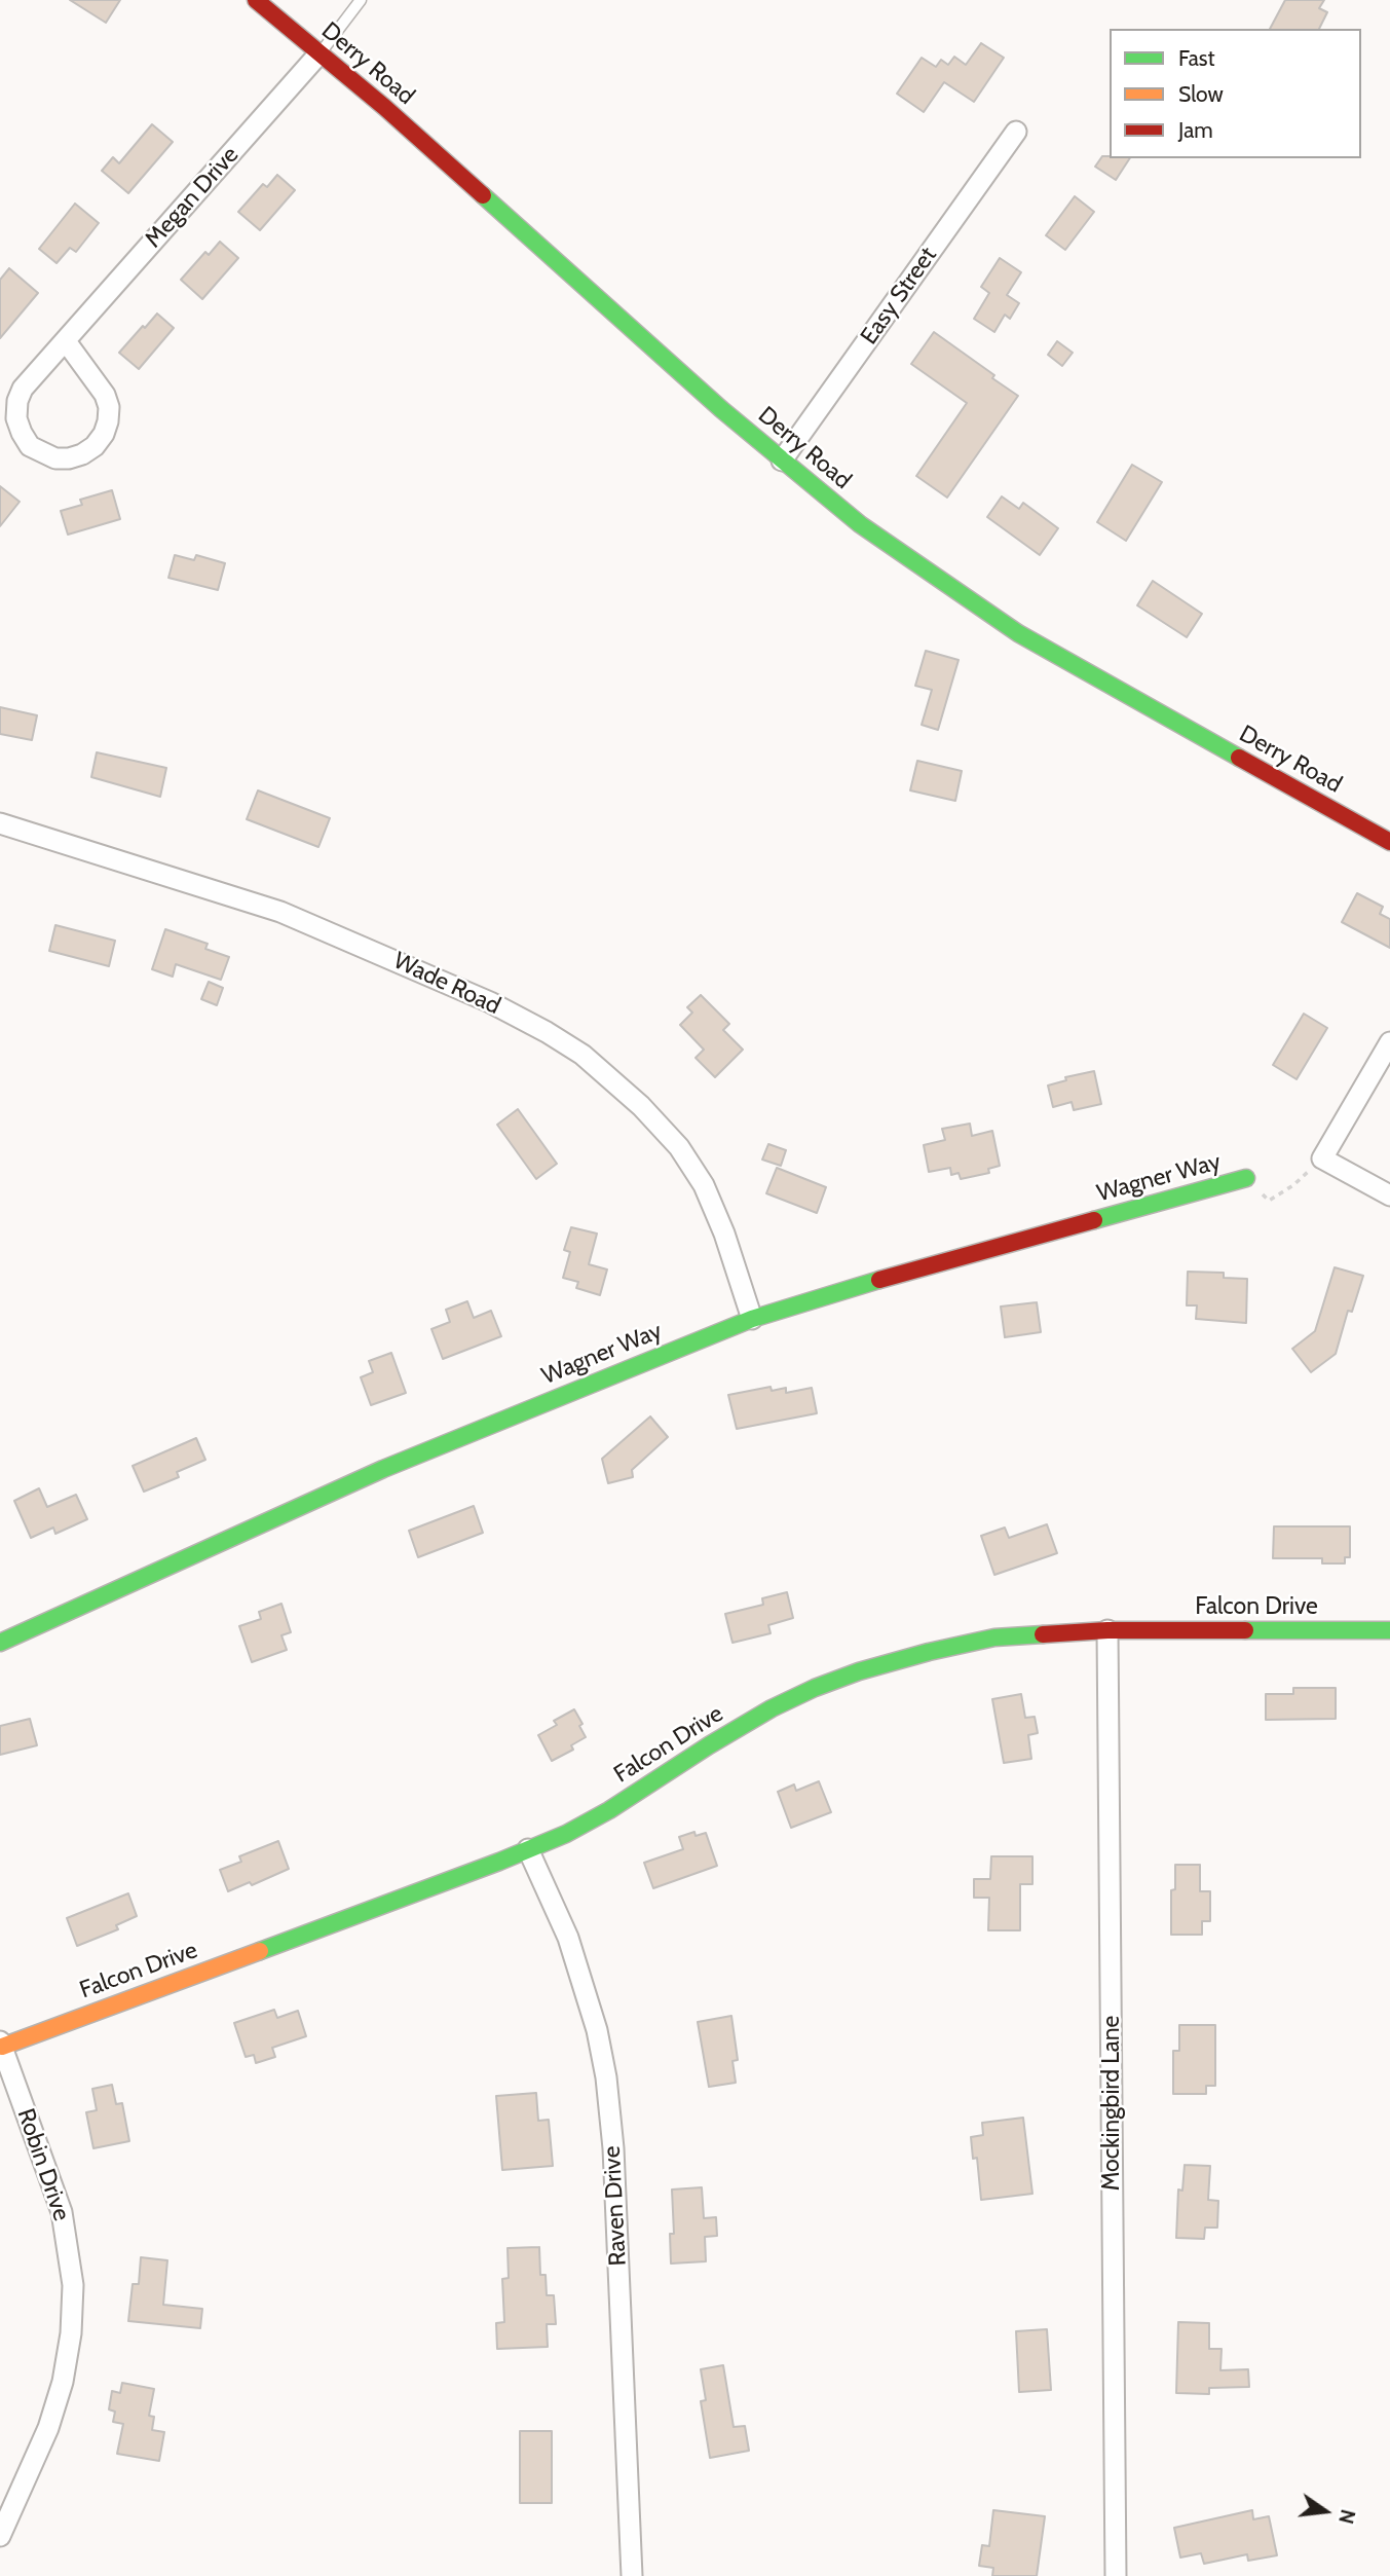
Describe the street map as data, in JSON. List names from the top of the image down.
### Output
{
  "streets": {
    "street": [
      "Derry Road",
      "Megan Drive",
      "Easy Street",
      "Wade Road",
      "Wagner Way",
      "Falcon Drive",
      "Mockingbird Lane",
      "Robin Drive",
      "Raven Drive"
    ]
  },
  "crossings": [
    ["Derry Road", "Megan Drive"],
    ["Derry Road", "Easy Street"],
    ["Wade Road", "Wagner Way"],
    ["Falcon Drive", "Mockingbird Lane"],
    ["Falcon Drive", "Robin Drive"],
    ["Falcon Drive", "Raven Drive"]
  ],
  "legend": ["Fast", "Slow", "Jam"],
  "north": "right"
}
